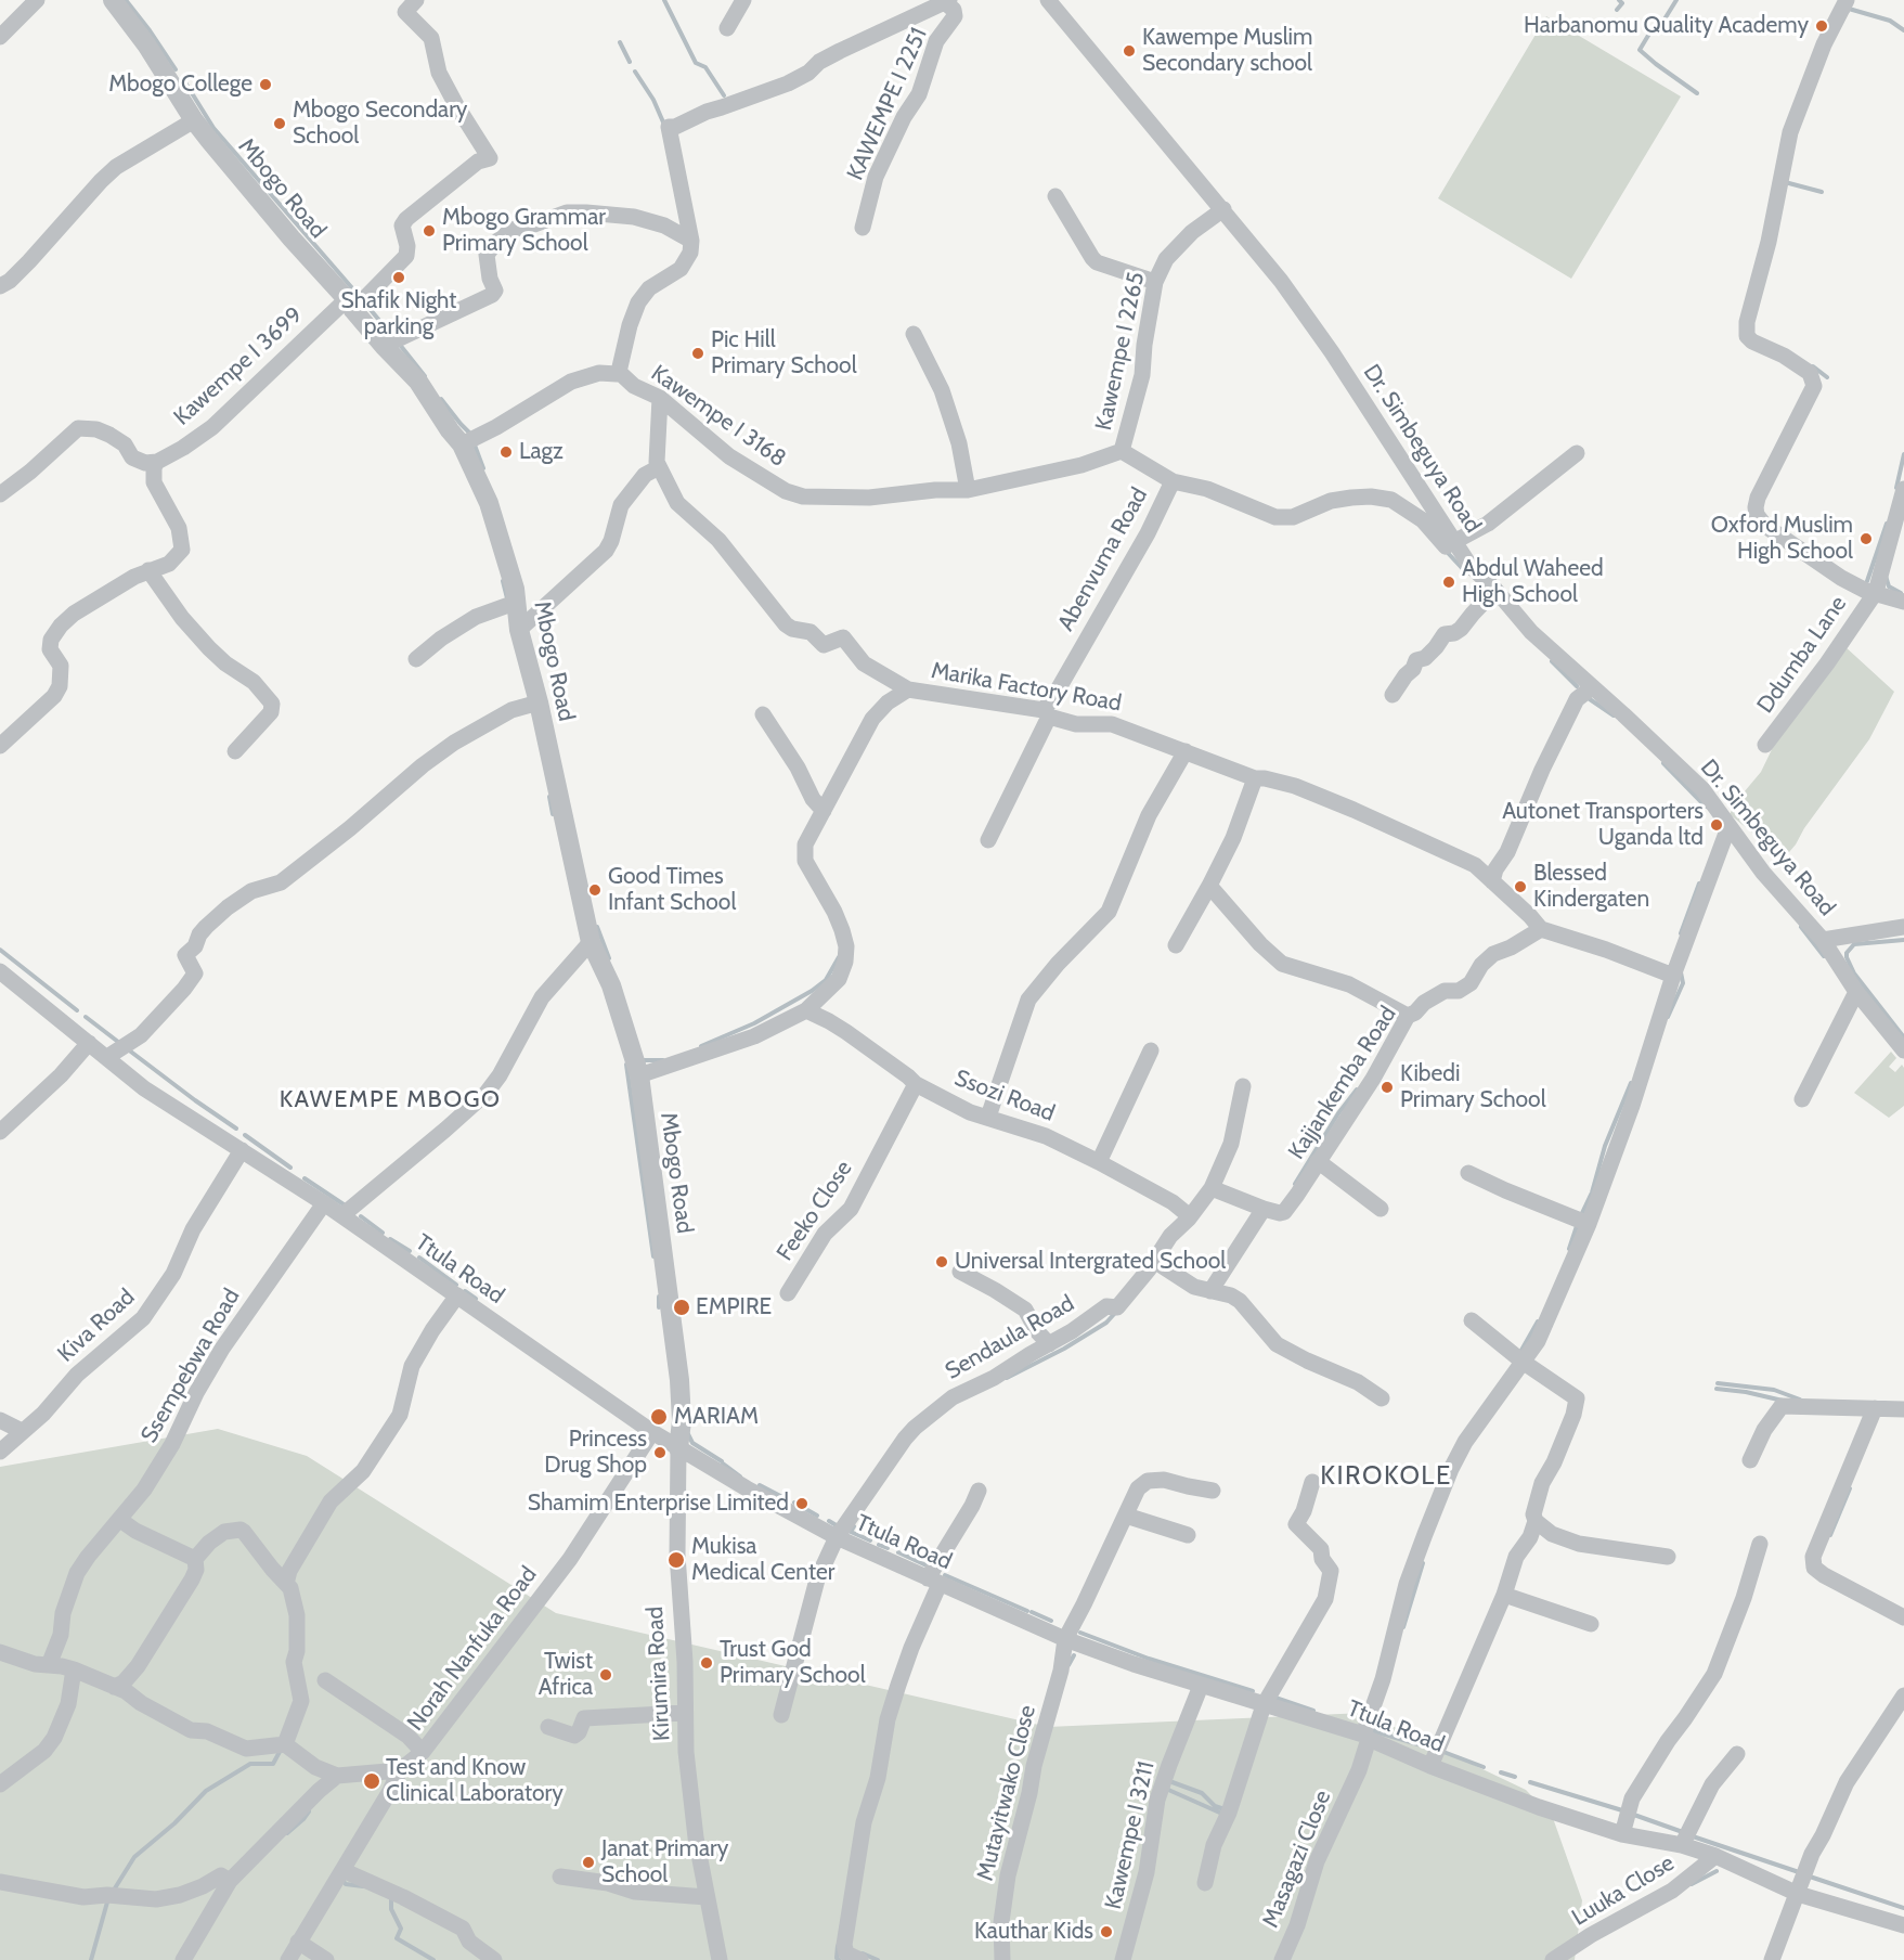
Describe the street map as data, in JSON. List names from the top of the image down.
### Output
{
  "streets": {
    "street": [
      "KAWEMPE I 2251",
      "Mbogo Road",
      "Kawempe I 2265",
      "Kawempe I 3699",
      "Kawempe I 3168",
      "Dr. Simbeguya Road",
      "Abenvuma Road",
      "Ddumba Lane",
      "Marika Factory Road",
      "Kajjankemba Road",
      "Ssozi Road",
      "Feeko Close",
      "Ttula Road",
      "Kiva Road",
      "Sendaula Road",
      "Ssempebwa Road",
      "Norah Nanfuka Road",
      "Kirumira Road",
      "Mutayitwako Close",
      "Kawempe I 3211",
      "Masagazi Close",
      "Luuka Close"
    ]
  },
  "crossings": [
    ["Mbogo Road", "Kawempe I 3699"],
    ["Mbogo Road", "Kawempe I 3168"],
    ["Mbogo Road", "Marika Factory Road"],
    ["Mbogo Road", "Ttula Road"],
    ["Mbogo Road", "Kirumira Road"],
    ["Kawempe I 2265", "Kawempe I 3168"],
    ["Kawempe I 2265", "Dr. Simbeguya Road"],
    ["Kawempe I 2265", "Abenvuma Road"],
    ["Kawempe I 3168", "Abenvuma Road"],
    ["Dr. Simbeguya Road", "Masagazi Close"],
    ["Abenvuma Road", "Marika Factory Road"],
    ["Marika Factory Road", "Kajjankemba Road"],
    ["Marika Factory Road", "Ssozi Road"],
    ["Marika Factory Road", "Masagazi Close"],
    ["Ssozi Road", "Feeko Close"],
    ["Ssozi Road", "Sendaula Road"],
    ["Ttula Road", "Kiva Road"],
    ["Ttula Road", "Sendaula Road"],
    ["Ttula Road", "Ssempebwa Road"],
    ["Ttula Road", "Norah Nanfuka Road"],
    ["Ttula Road", "Kirumira Road"],
    ["Ttula Road", "Mutayitwako Close"],
    ["Ttula Road", "Kawempe I 3211"],
    ["Ttula Road", "Masagazi Close"],
    ["Ttula Road", "Luuka Close"]
  ],
  "districts": ["KAWEMPE MBOGO", "KIROKOLE"],
  "places": [
    "Harbanomu Quality Academy",
    "Kawempe Muslim Secondary school",
    "Mbogo College",
    "Mbogo Secondary School",
    "Mbogo Grammar Primary School",
    "Shafik Night parking",
    "Pic Hill Primary School",
    "Lagz",
    "Oxford Muslim High School",
    "Abdul Waheed High School",
    "Autonet Transporters Uganda ltd",
    "Blessed Kindergaten",
    "Good Times Infant School",
    "Kibedi Primary School",
    "Universal Intergrated School",
    "EMPIRE",
    "MARIAM",
    "Princess Drug Shop",
    "Shamim Enterprise Limited",
    "Mukisa Medical Center",
    "Trust God Primary School",
    "Twist Africa",
    "Test and Know Clinical Laboratory",
    "Janat Primary School",
    "Kauthar Kids"
  ]
}
